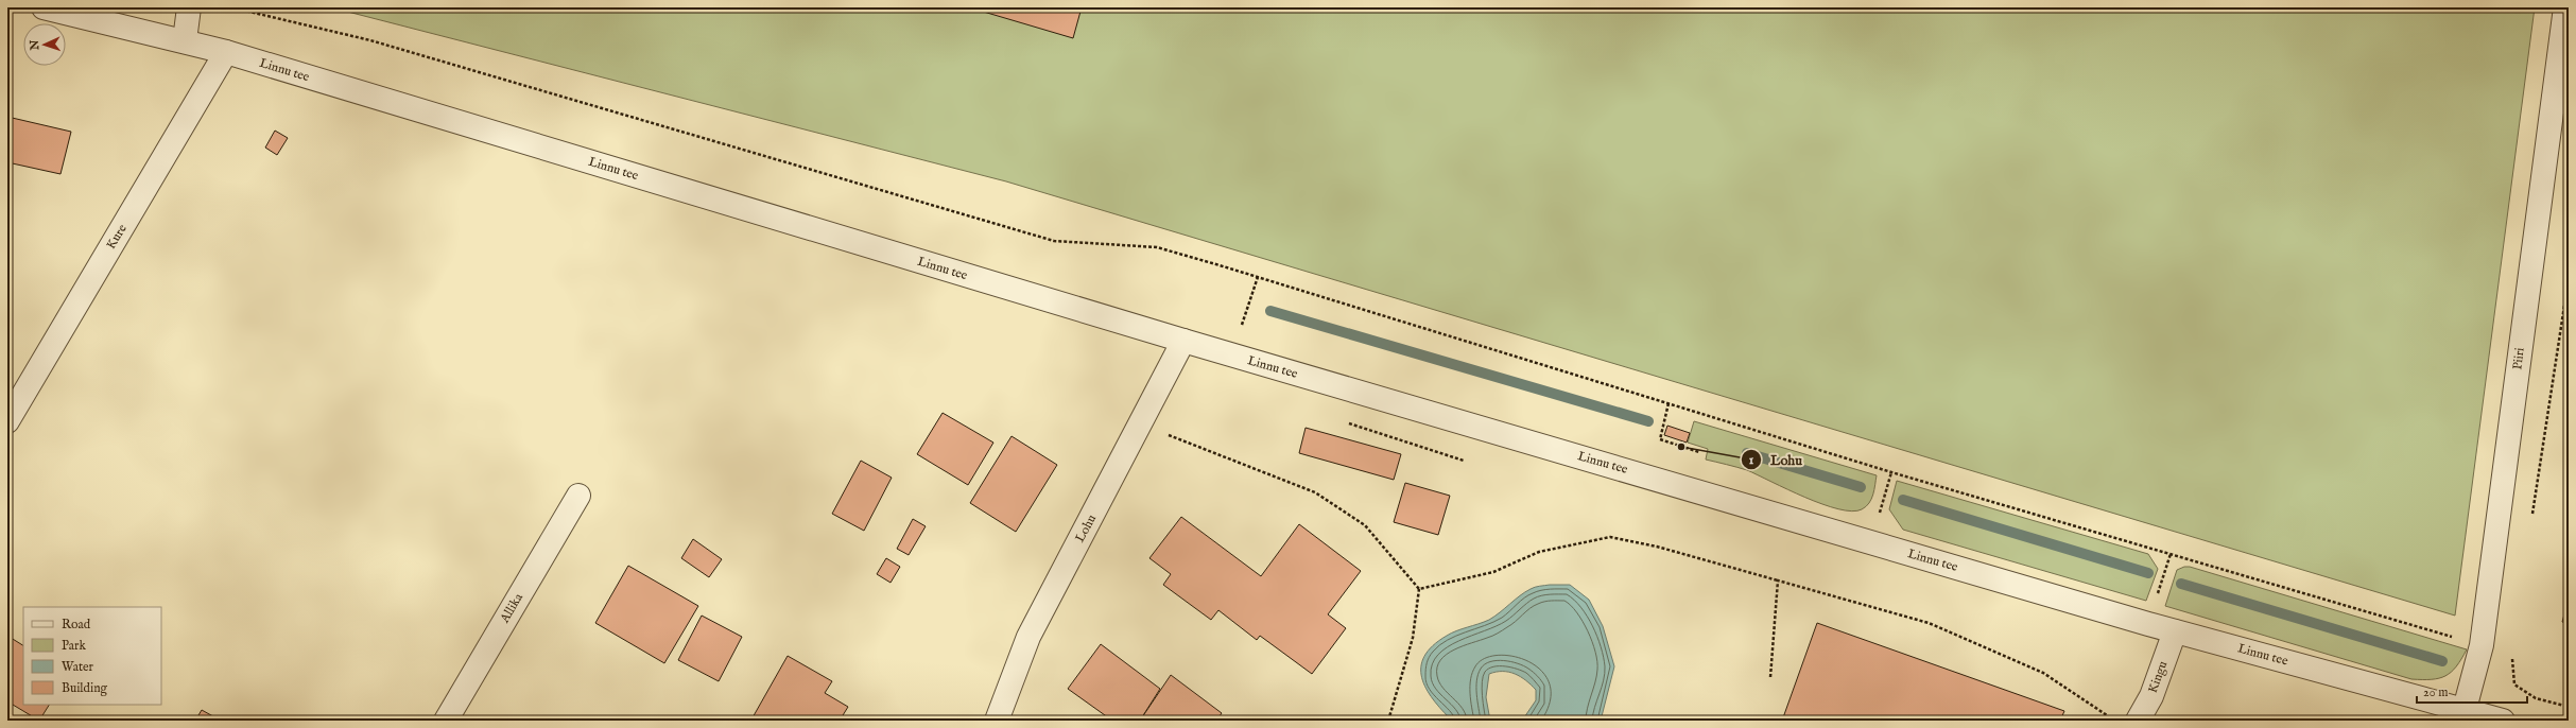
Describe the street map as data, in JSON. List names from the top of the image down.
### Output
{
  "streets": {
    "street": [
      "Linnu tee",
      "Kure",
      "Piiri",
      "Lohu",
      "Allika",
      "Kingu"
    ]
  },
  "crossings": [
    ["Linnu tee", "Kure"],
    ["Linnu tee", "Piiri"],
    ["Linnu tee", "Lohu"],
    ["Linnu tee", "Kingu"]
  ],
  "places": ["Lohu"],
  "legend": [
    "Road",
    "Park",
    "Water",
    "Building"
  ],
  "scale_bar": "20 m",
  "north": "left"
}
